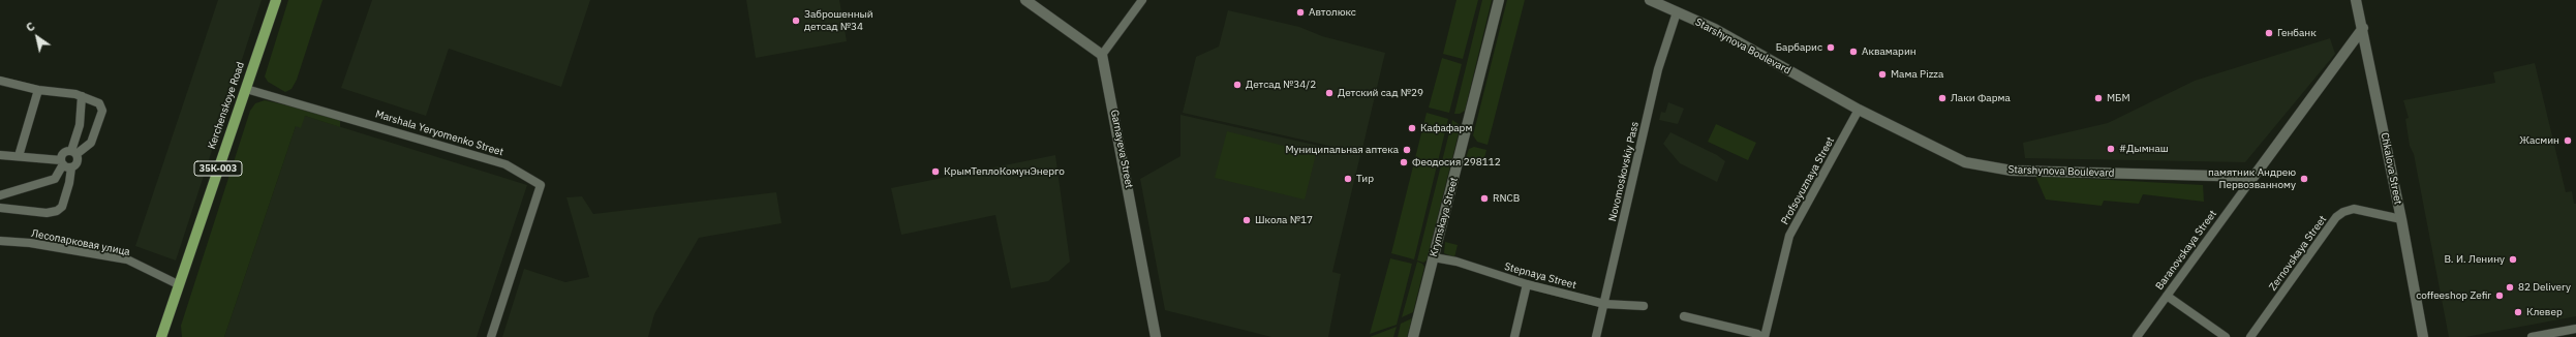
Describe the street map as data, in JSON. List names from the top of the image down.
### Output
{
  "streets": {
    "main road": ["Kerchenskoye Road", "35К-003"],
    "street": [
      "Starshynova Boulevard",
      "Marshala Yeryomenko Street",
      "Garnayeva Street",
      "Chkalova Street",
      "Novomoskovskiy Pass",
      "Profsoyuznaya Street",
      "Krymskaya Street",
      "Лесопарковая улица",
      "Baranovskaya Street",
      "Zernovskaya Street",
      "Stepnaya Street"
    ]
  },
  "crossings": [
    ["Starshynova Boulevard", "Novomoskovskiy Pass"],
    ["Starshynova Boulevard", "Profsoyuznaya Street"],
    ["Starshynova Boulevard", "Baranovskaya Street"],
    ["Kerchenskoye Road", "Marshala Yeryomenko Street"],
    ["Kerchenskoye Road", "Лесопарковая улица"],
    ["Chkalova Street", "Zernovskaya Street"],
    ["Novomoskovskiy Pass", "Stepnaya Street"],
    ["Krymskaya Street", "Stepnaya Street"]
  ],
  "places": [
    "Автолюкс",
    "Заброшенный детсад №34",
    "Генбанк",
    "Барбарис",
    "Аквамарин",
    "Мама Pizza",
    "Детсад №34/2",
    "Детский сад №29",
    "Лаки Фарма",
    "МБМ",
    "Кафафарм",
    "Жасмин",
    "#Дымнаш",
    "Муниципальная аптека",
    "Феодосия 298112",
    "КрымТеплоКомунЭнерго",
    "Тир",
    "памятник Андрею Первозванному",
    "RNCB",
    "Школа №17",
    "В. И. Ленину",
    "82 Delivery",
    "coffeeshop Zefir",
    "Клевер"
  ],
  "north": "top left"
}
